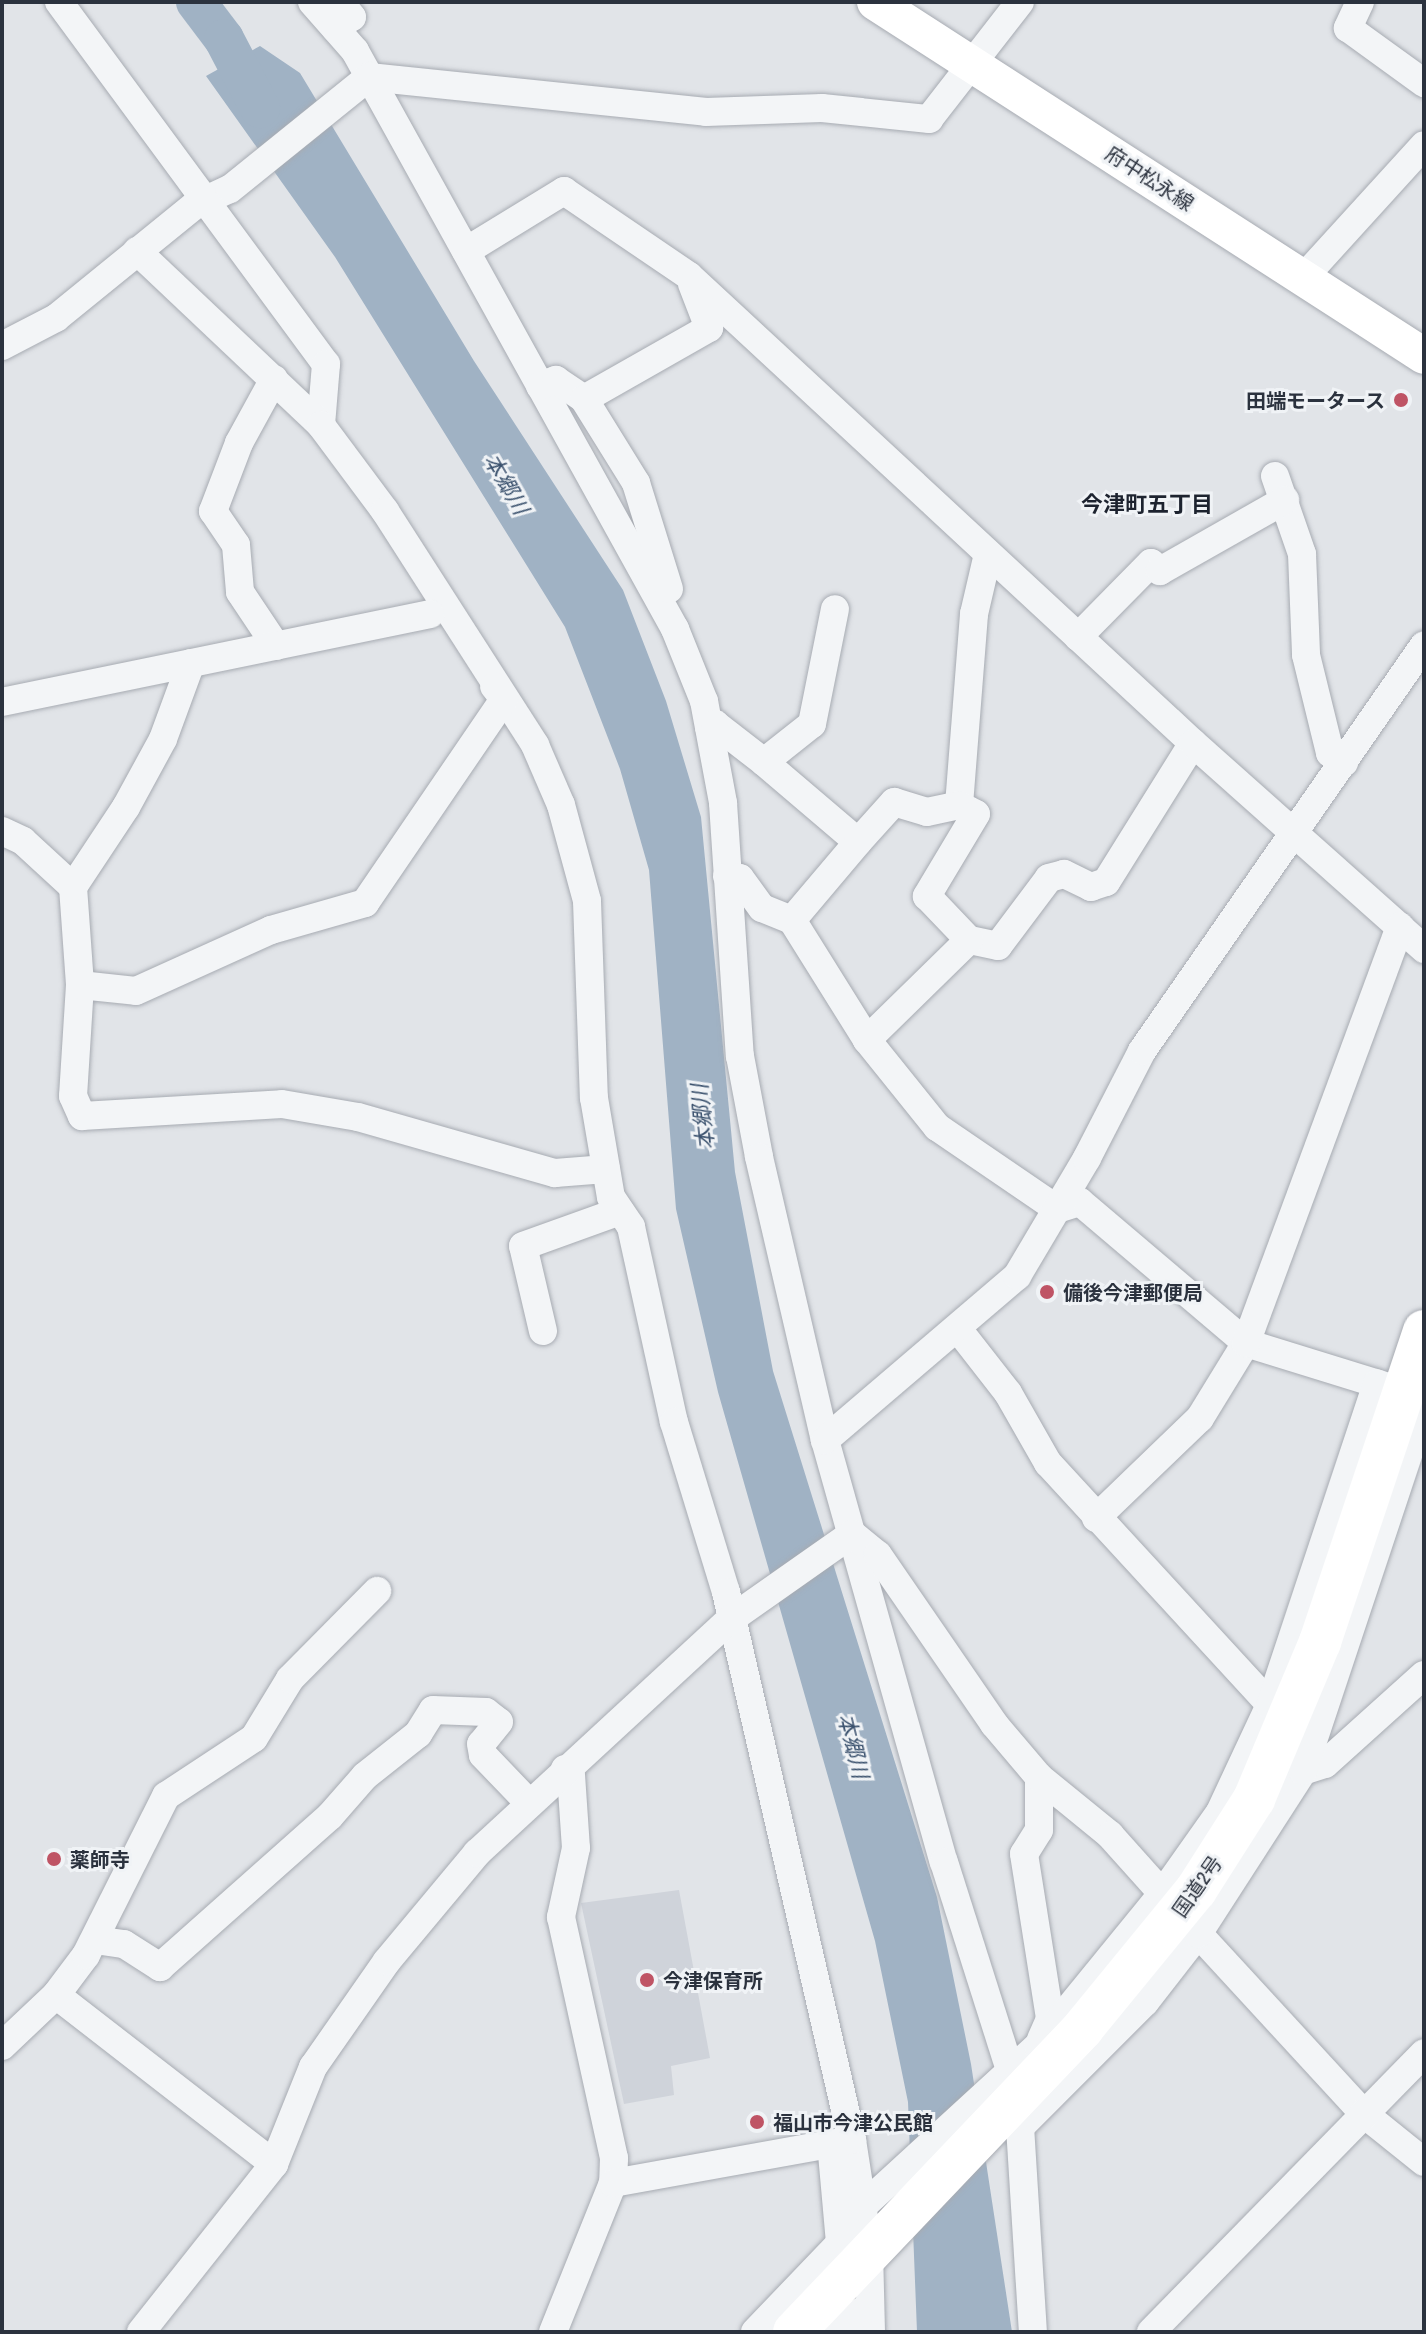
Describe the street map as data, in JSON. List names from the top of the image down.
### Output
{
  "streets": {
    "highway": ["国道2号"],
    "main road": ["府中松永線"]
  },
  "districts": ["今津町五丁目"],
  "water": ["本郷川"],
  "places": [
    "田端モータース",
    "備後今津郵便局",
    "薬師寺",
    "今津保育所",
    "福山市今津公民館"
  ]
}
